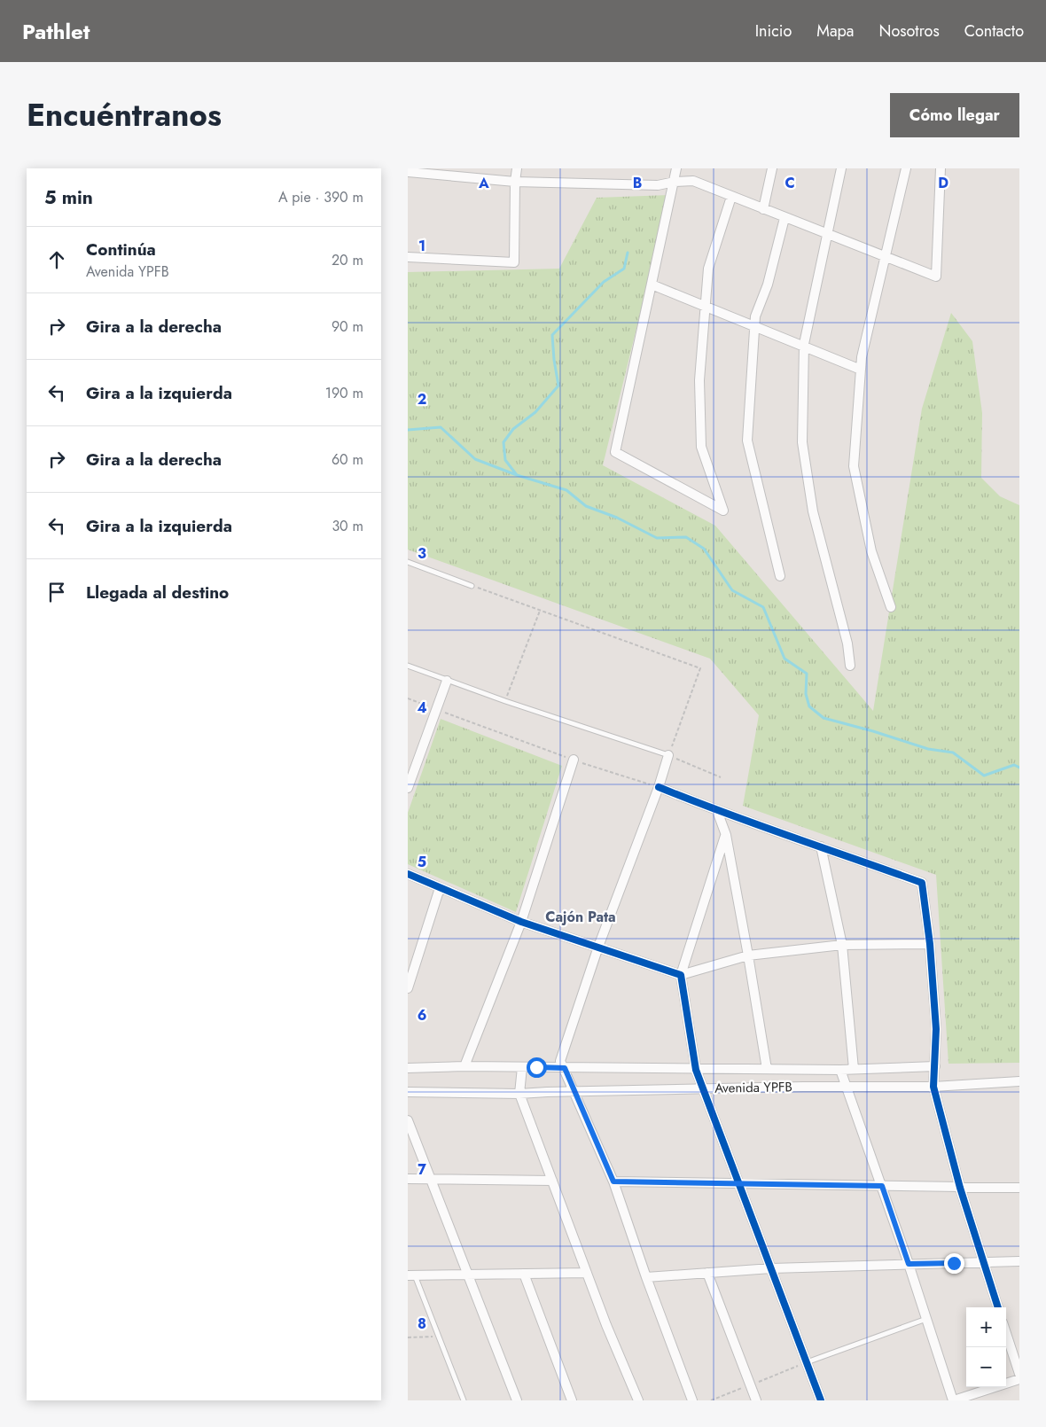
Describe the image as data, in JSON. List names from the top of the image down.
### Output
{
  "streets": {
    "street": ["Avenida YPFB"]
  },
  "districts": ["Cajón Pata"],
  "page": {
    "header": "Pathlet",
    "nav": [
      "Inicio",
      "Mapa",
      "Nosotros",
      "Contacto"
    ],
    "title": "Encuéntranos",
    "buttons": "Cómo llegar",
    "heading": ["5 min", "A pie · 390 m"],
    "list": [
      ["Continúa", "Avenida YPFB", "20 m"],
      ["Gira a la derecha", "90 m"],
      ["Gira a la izquierda", "190 m"],
      ["Gira a la derecha", "60 m"],
      ["Gira a la izquierda", "30 m"],
      "Llegada al destino"
    ],
    "map_buttons": ["+", "−"]
  },
  "grid": {
    "columns": [
      "A",
      "B",
      "C",
      "D"
    ],
    "rows": [
      "1",
      "2",
      "3",
      "4",
      "5",
      "6",
      "7",
      "8"
    ]
  }
}
